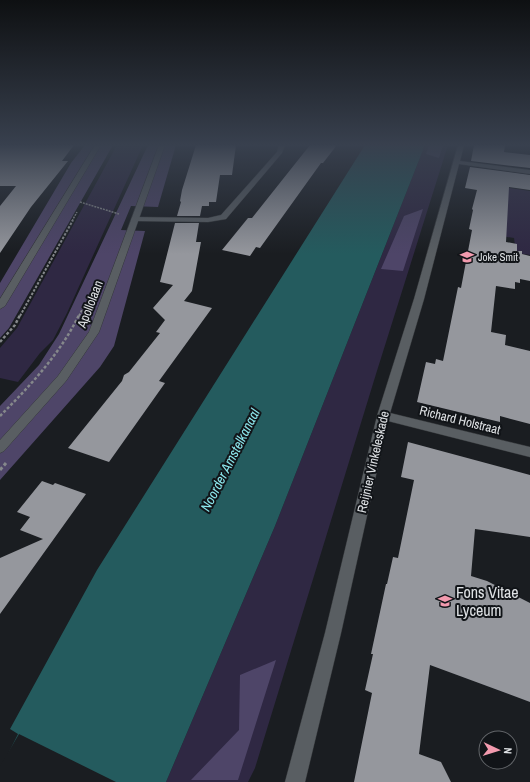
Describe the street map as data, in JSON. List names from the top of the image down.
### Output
{
  "streets": {
    "street": ["Apollolaan", "Richard Holstraat", "Reijnier Vinkeleskade"]
  },
  "crossings": [
    ["Richard Holstraat", "Reijnier Vinkeleskade"]
  ],
  "water": ["Noorder Amstelkanaal"],
  "places": {
    "school or university": ["Joke Smit", "Fons Vitae Lyceum"]
  },
  "north": "right"
}
